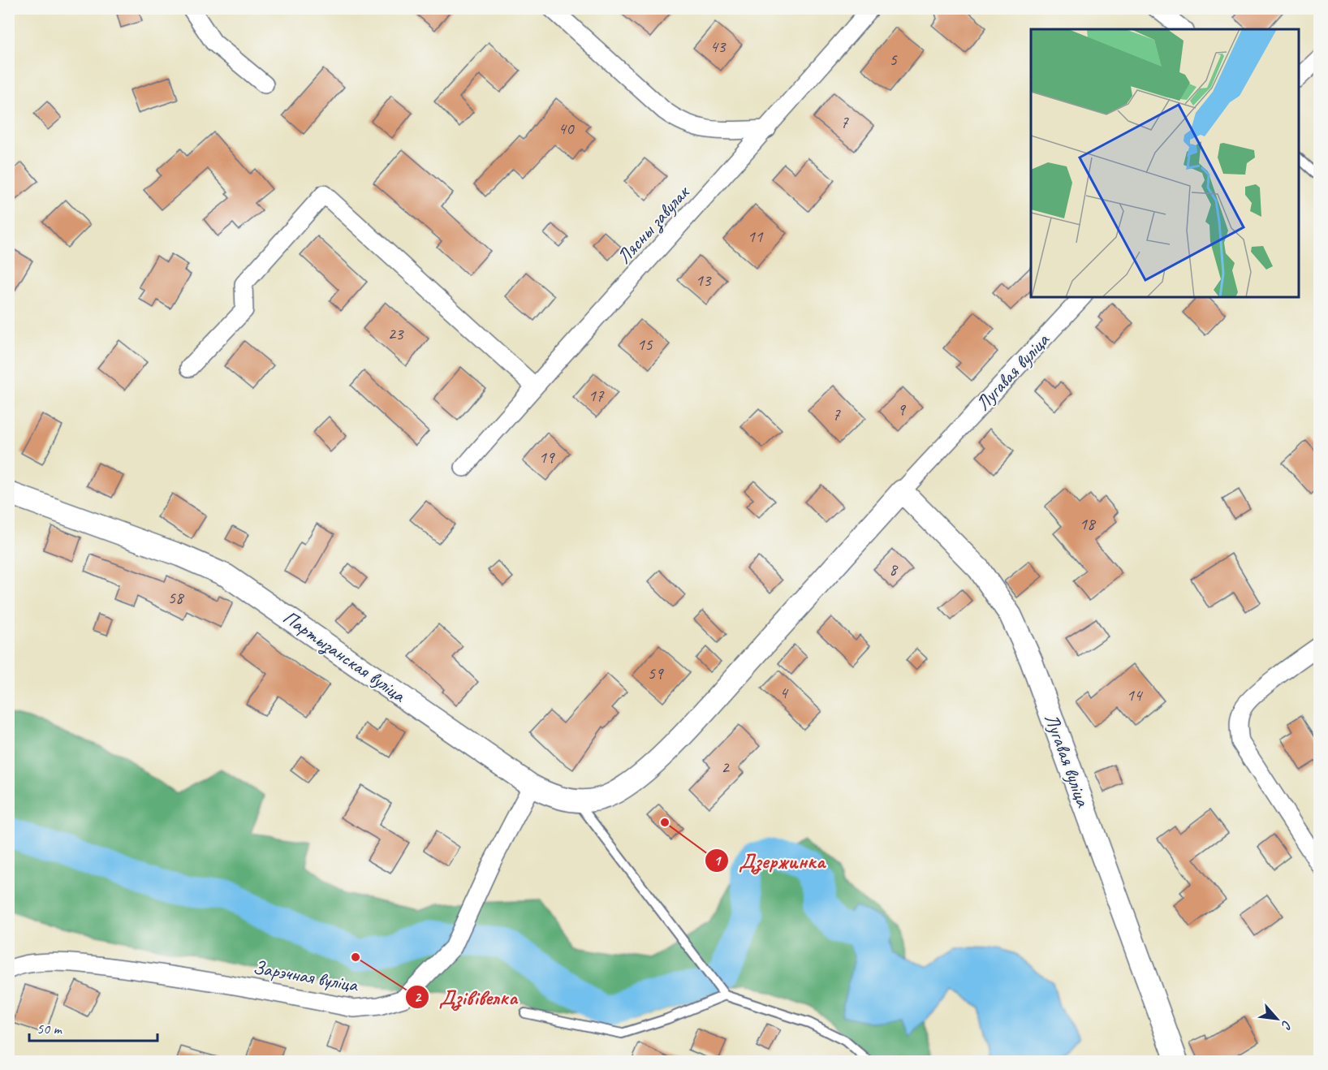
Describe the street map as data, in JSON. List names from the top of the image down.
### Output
{
  "streets": {
    "street": [
      "Лясны завулак",
      "Лугавая вуліца",
      "Партызанская вуліца",
      "Зарэчная вуліца"
    ]
  },
  "crossings": [
    ["Лугавая вуліца", "Партызанская вуліца"],
    ["Партызанская вуліца", "Зарэчная вуліца"]
  ],
  "places": ["Дзержинка", "Дзівівелка"],
  "house_numbers": [
    "43",
    "5",
    "7",
    "40",
    "11",
    "13",
    "23",
    "15",
    "17",
    "9",
    "7",
    "19",
    "18",
    "8",
    "58",
    "59",
    "4",
    "14",
    "2"
  ],
  "scale_bar": "50 m",
  "north": "bottom right"
}
